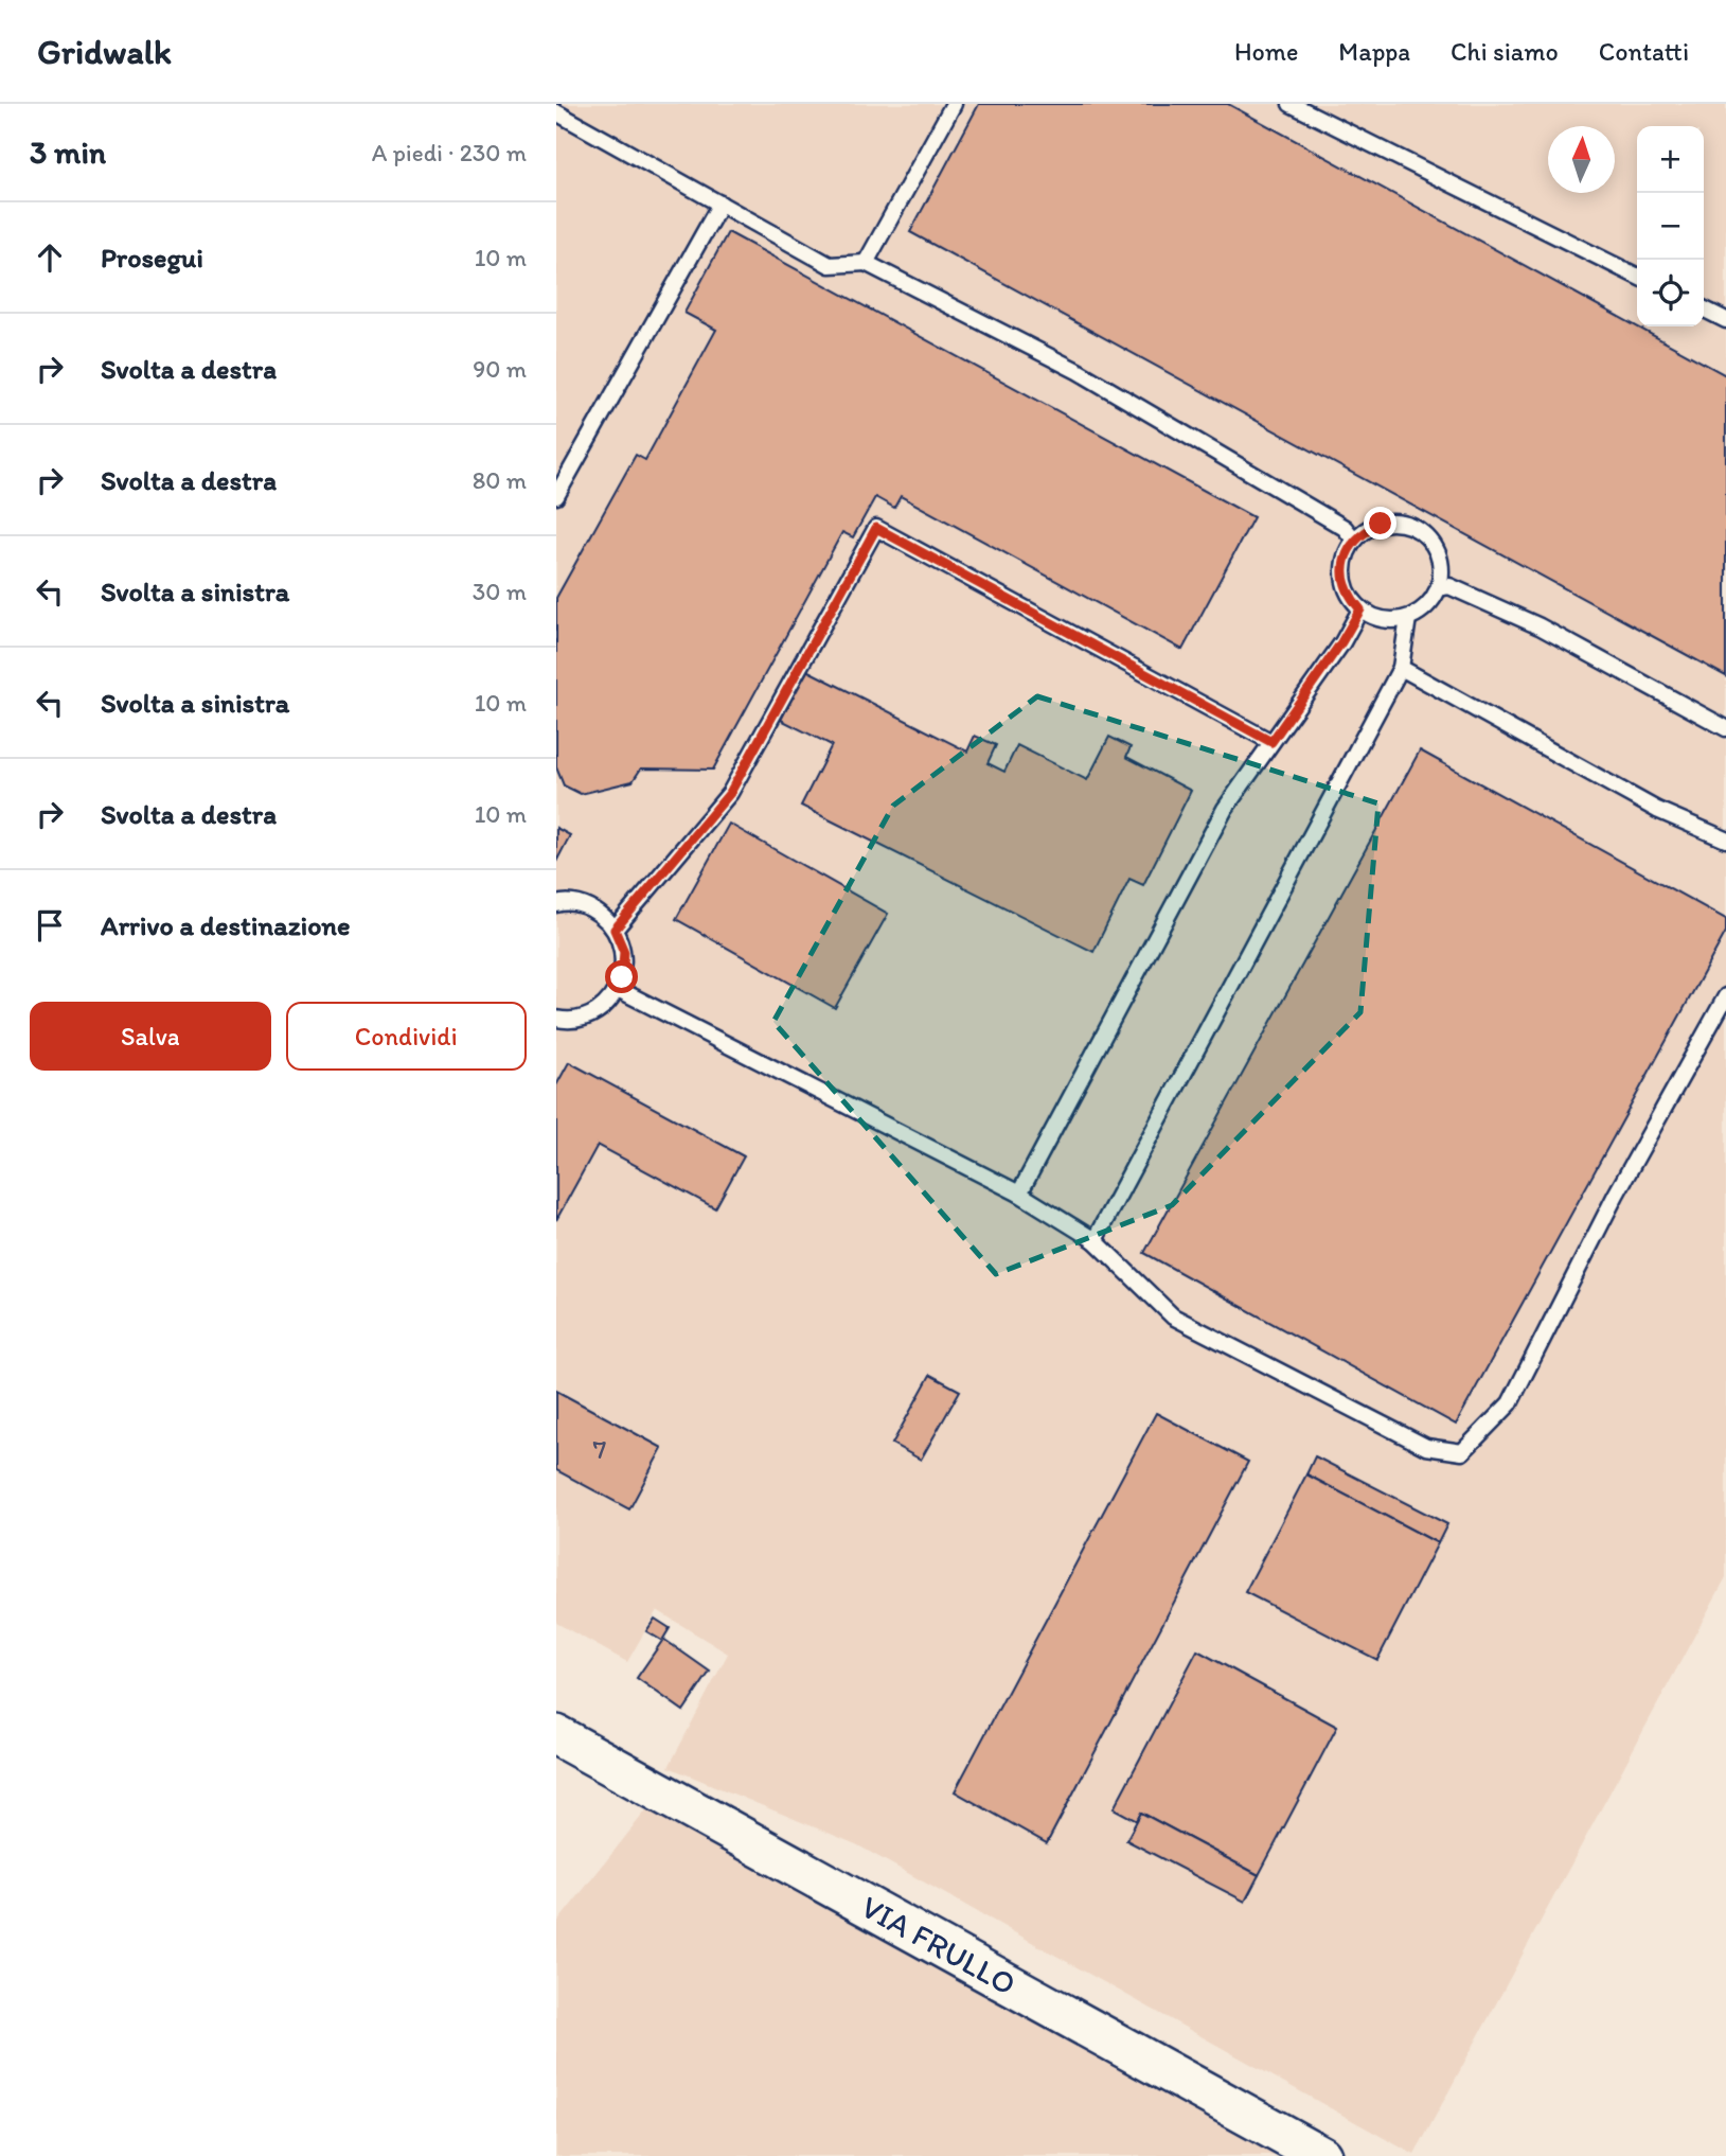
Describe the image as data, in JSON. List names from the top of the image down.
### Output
{
  "streets": {
    "street": ["VIA FRULLO"]
  },
  "house_numbers": ["7"],
  "north": "top",
  "page": {
    "header": "Gridwalk",
    "nav": [
      "Home",
      "Mappa",
      "Chi siamo",
      "Contatti"
    ],
    "heading": ["3 min", "A piedi · 230 m"],
    "map_buttons": ["+", "−"],
    "list": [
      ["Prosegui", "10 m"],
      ["Svolta a destra", "90 m"],
      ["Svolta a destra", "80 m"],
      ["Svolta a sinistra", "30 m"],
      ["Svolta a sinistra", "10 m"],
      ["Svolta a destra", "10 m"],
      "Arrivo a destinazione"
    ],
    "buttons": ["Salva", "Condividi"]
  }
}
